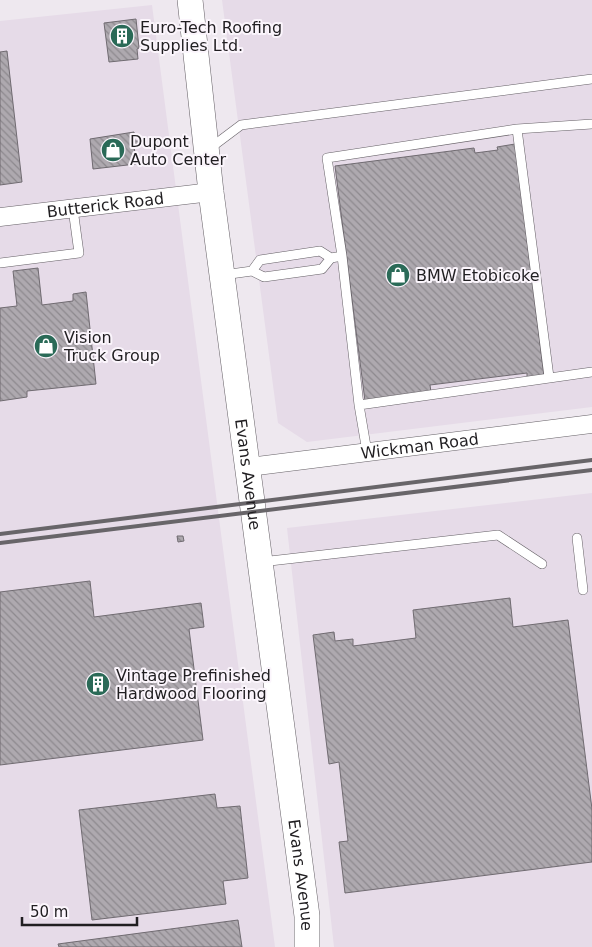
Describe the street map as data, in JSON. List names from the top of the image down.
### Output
{
  "streets": {
    "main road": ["Evans Avenue"],
    "street": ["Butterick Road", "Wickman Road"]
  },
  "crossings": [
    ["Butterick Road", "Evans Avenue"],
    ["Wickman Road", "Evans Avenue"]
  ],
  "places": {
    "building": ["Euro-Tech Roofing Supplies Ltd.", "Vintage Prefinished Hardwood Flooring"],
    "shop": ["Dupont Auto Center", "BMW Etobicoke", "Vision Truck Group"]
  },
  "scale_bar": "50 m"
}
